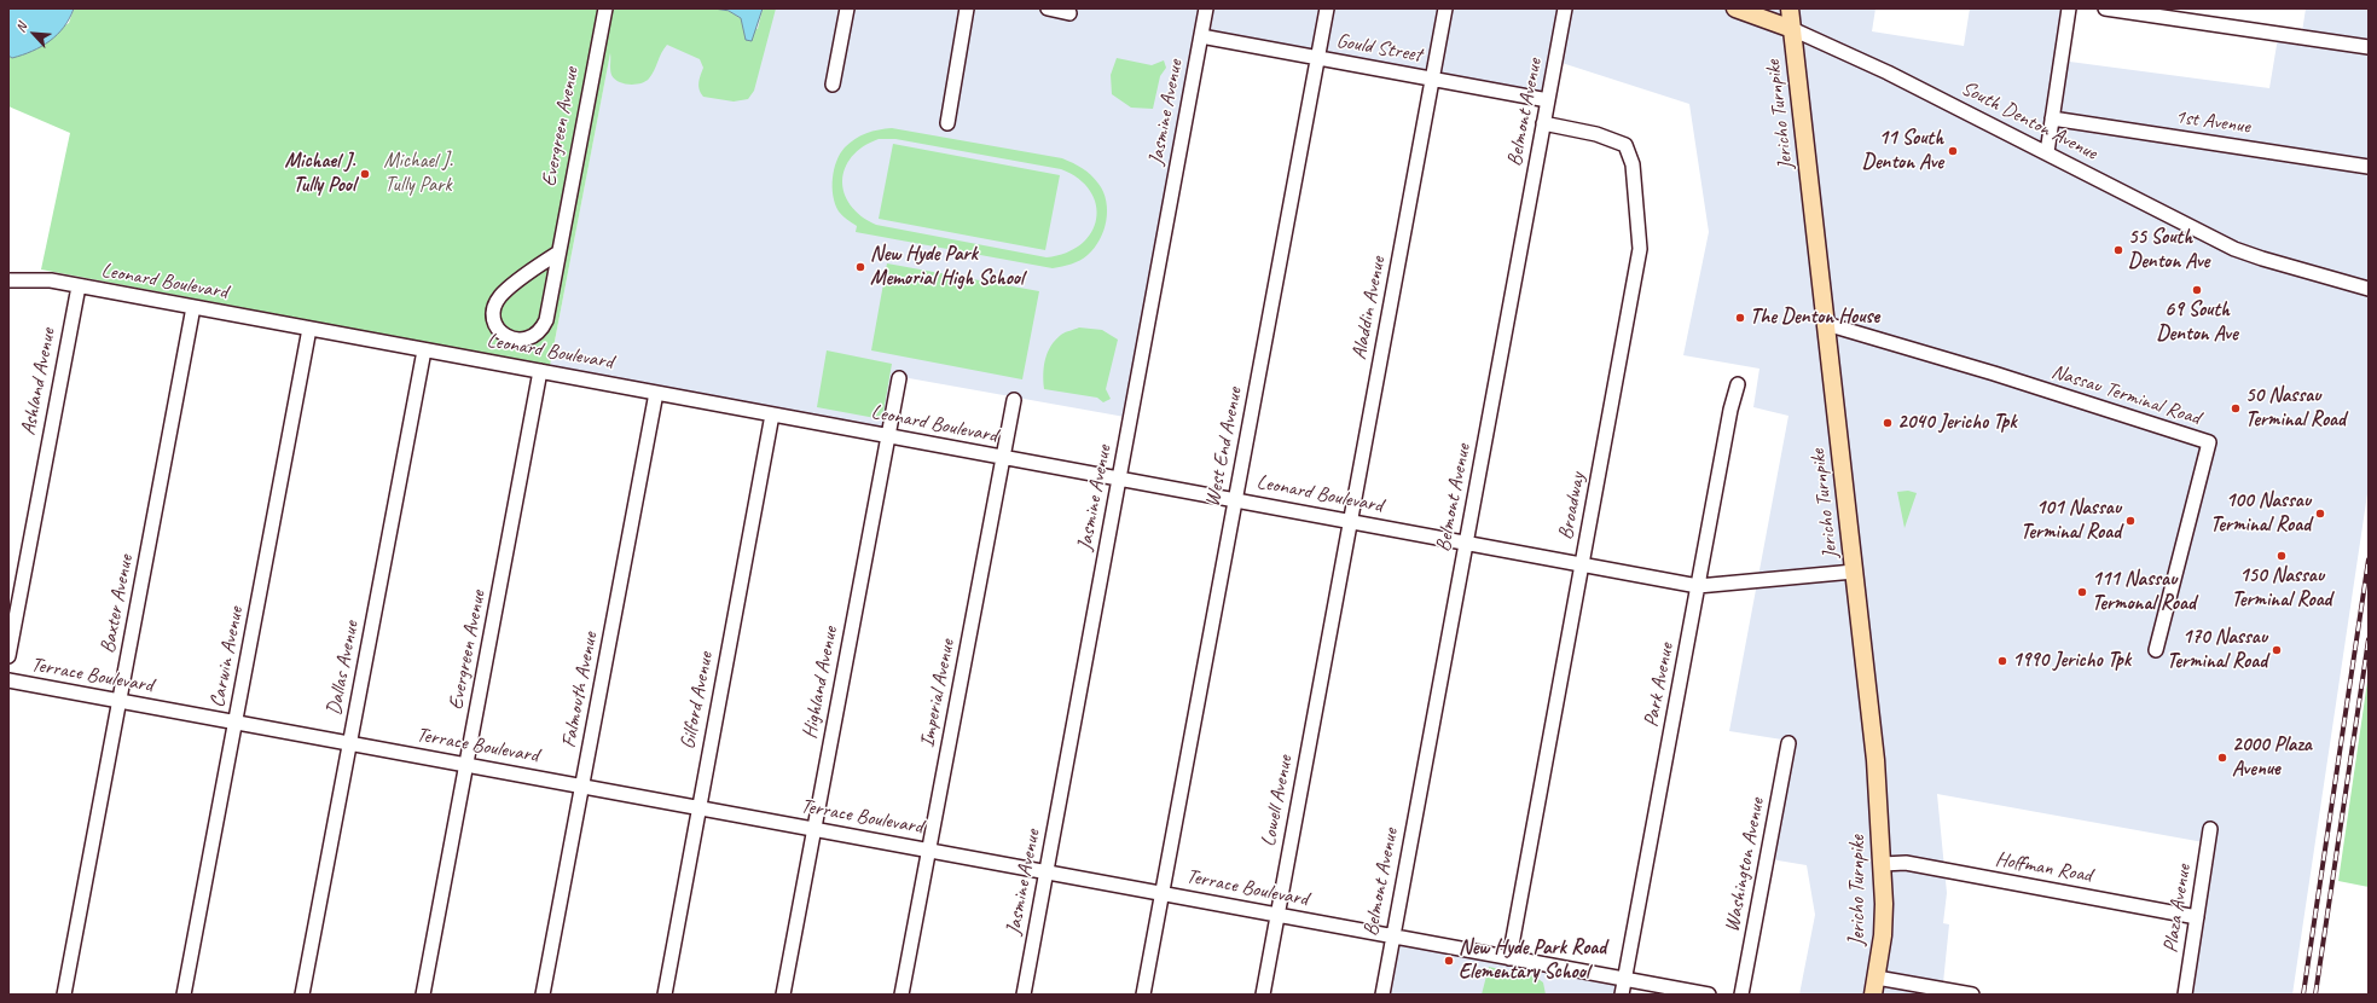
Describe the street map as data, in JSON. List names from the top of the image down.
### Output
{
  "streets": {
    "main road": ["Jericho Turnpike"],
    "street": [
      "Gould Street",
      "Jasmine Avenue",
      "Belmont Avenue",
      "South Denton Avenue",
      "1st Avenue",
      "Evergreen Avenue",
      "Leonard Boulevard",
      "Aladdin Avenue",
      "Ashland Avenue",
      "Nassau Terminal Road",
      "West End Avenue",
      "Broadway",
      "Baxter Avenue",
      "Carwin Avenue",
      "Dallas Avenue",
      "Terrace Boulevard",
      "Highland Avenue",
      "Park Avenue",
      "Falmouth Avenue",
      "Imperial Avenue",
      "Gilford Avenue",
      "Lowell Avenue",
      "Washington Avenue",
      "Hoffman Road",
      "Plaza Avenue"
    ]
  },
  "crossings": [
    ["Gould Street", "Jasmine Avenue"],
    ["Gould Street", "Belmont Avenue"],
    ["Gould Street", "Aladdin Avenue"],
    ["Gould Street", "West End Avenue"],
    ["Jasmine Avenue", "Leonard Boulevard"],
    ["Jasmine Avenue", "Terrace Boulevard"],
    ["Belmont Avenue", "Leonard Boulevard"],
    ["Belmont Avenue", "Broadway"],
    ["Belmont Avenue", "Terrace Boulevard"],
    ["Jericho Turnpike", "South Denton Avenue"],
    ["Jericho Turnpike", "Leonard Boulevard"],
    ["Jericho Turnpike", "Nassau Terminal Road"],
    ["Jericho Turnpike", "Hoffman Road"],
    ["Evergreen Avenue", "Leonard Boulevard"],
    ["Evergreen Avenue", "Terrace Boulevard"],
    ["Leonard Boulevard", "Aladdin Avenue"],
    ["Leonard Boulevard", "Ashland Avenue"],
    ["Leonard Boulevard", "West End Avenue"],
    ["Leonard Boulevard", "Broadway"],
    ["Leonard Boulevard", "Baxter Avenue"],
    ["Leonard Boulevard", "Carwin Avenue"],
    ["Leonard Boulevard", "Dallas Avenue"],
    ["Leonard Boulevard", "Highland Avenue"],
    ["Leonard Boulevard", "Park Avenue"],
    ["Leonard Boulevard", "Falmouth Avenue"],
    ["Leonard Boulevard", "Imperial Avenue"],
    ["Leonard Boulevard", "Gilford Avenue"],
    ["Aladdin Avenue", "Lowell Avenue"],
    ["West End Avenue", "Terrace Boulevard"],
    ["Broadway", "Terrace Boulevard"],
    ["Baxter Avenue", "Terrace Boulevard"],
    ["Carwin Avenue", "Terrace Boulevard"],
    ["Dallas Avenue", "Terrace Boulevard"],
    ["Terrace Boulevard", "Highland Avenue"],
    ["Terrace Boulevard", "Park Avenue"],
    ["Terrace Boulevard", "Falmouth Avenue"],
    ["Terrace Boulevard", "Imperial Avenue"],
    ["Terrace Boulevard", "Gilford Avenue"],
    ["Terrace Boulevard", "Lowell Avenue"],
    ["Hoffman Road", "Plaza Avenue"]
  ],
  "parks": ["Michael J. Tully Park"],
  "places": [
    "11 South Denton Ave",
    "Michael J. Tully Pool",
    "55 South Denton Ave",
    "New Hyde Park Memorial High School",
    "69 South Denton Ave",
    "The Denton House",
    "50 Nassau Terminal Road",
    "2040 Jericho Tpk",
    "100 Nassau Terminal Road",
    "101 Nassau Terminal Road",
    "150 Nassau Terminal Road",
    "111 Nassau Termonal Road",
    "170 Nassau Terminal Road",
    "1990 Jericho Tpk",
    "2000 Plaza Avenue",
    "New Hyde Park Road Elementary School"
  ],
  "north": "top left"
}
